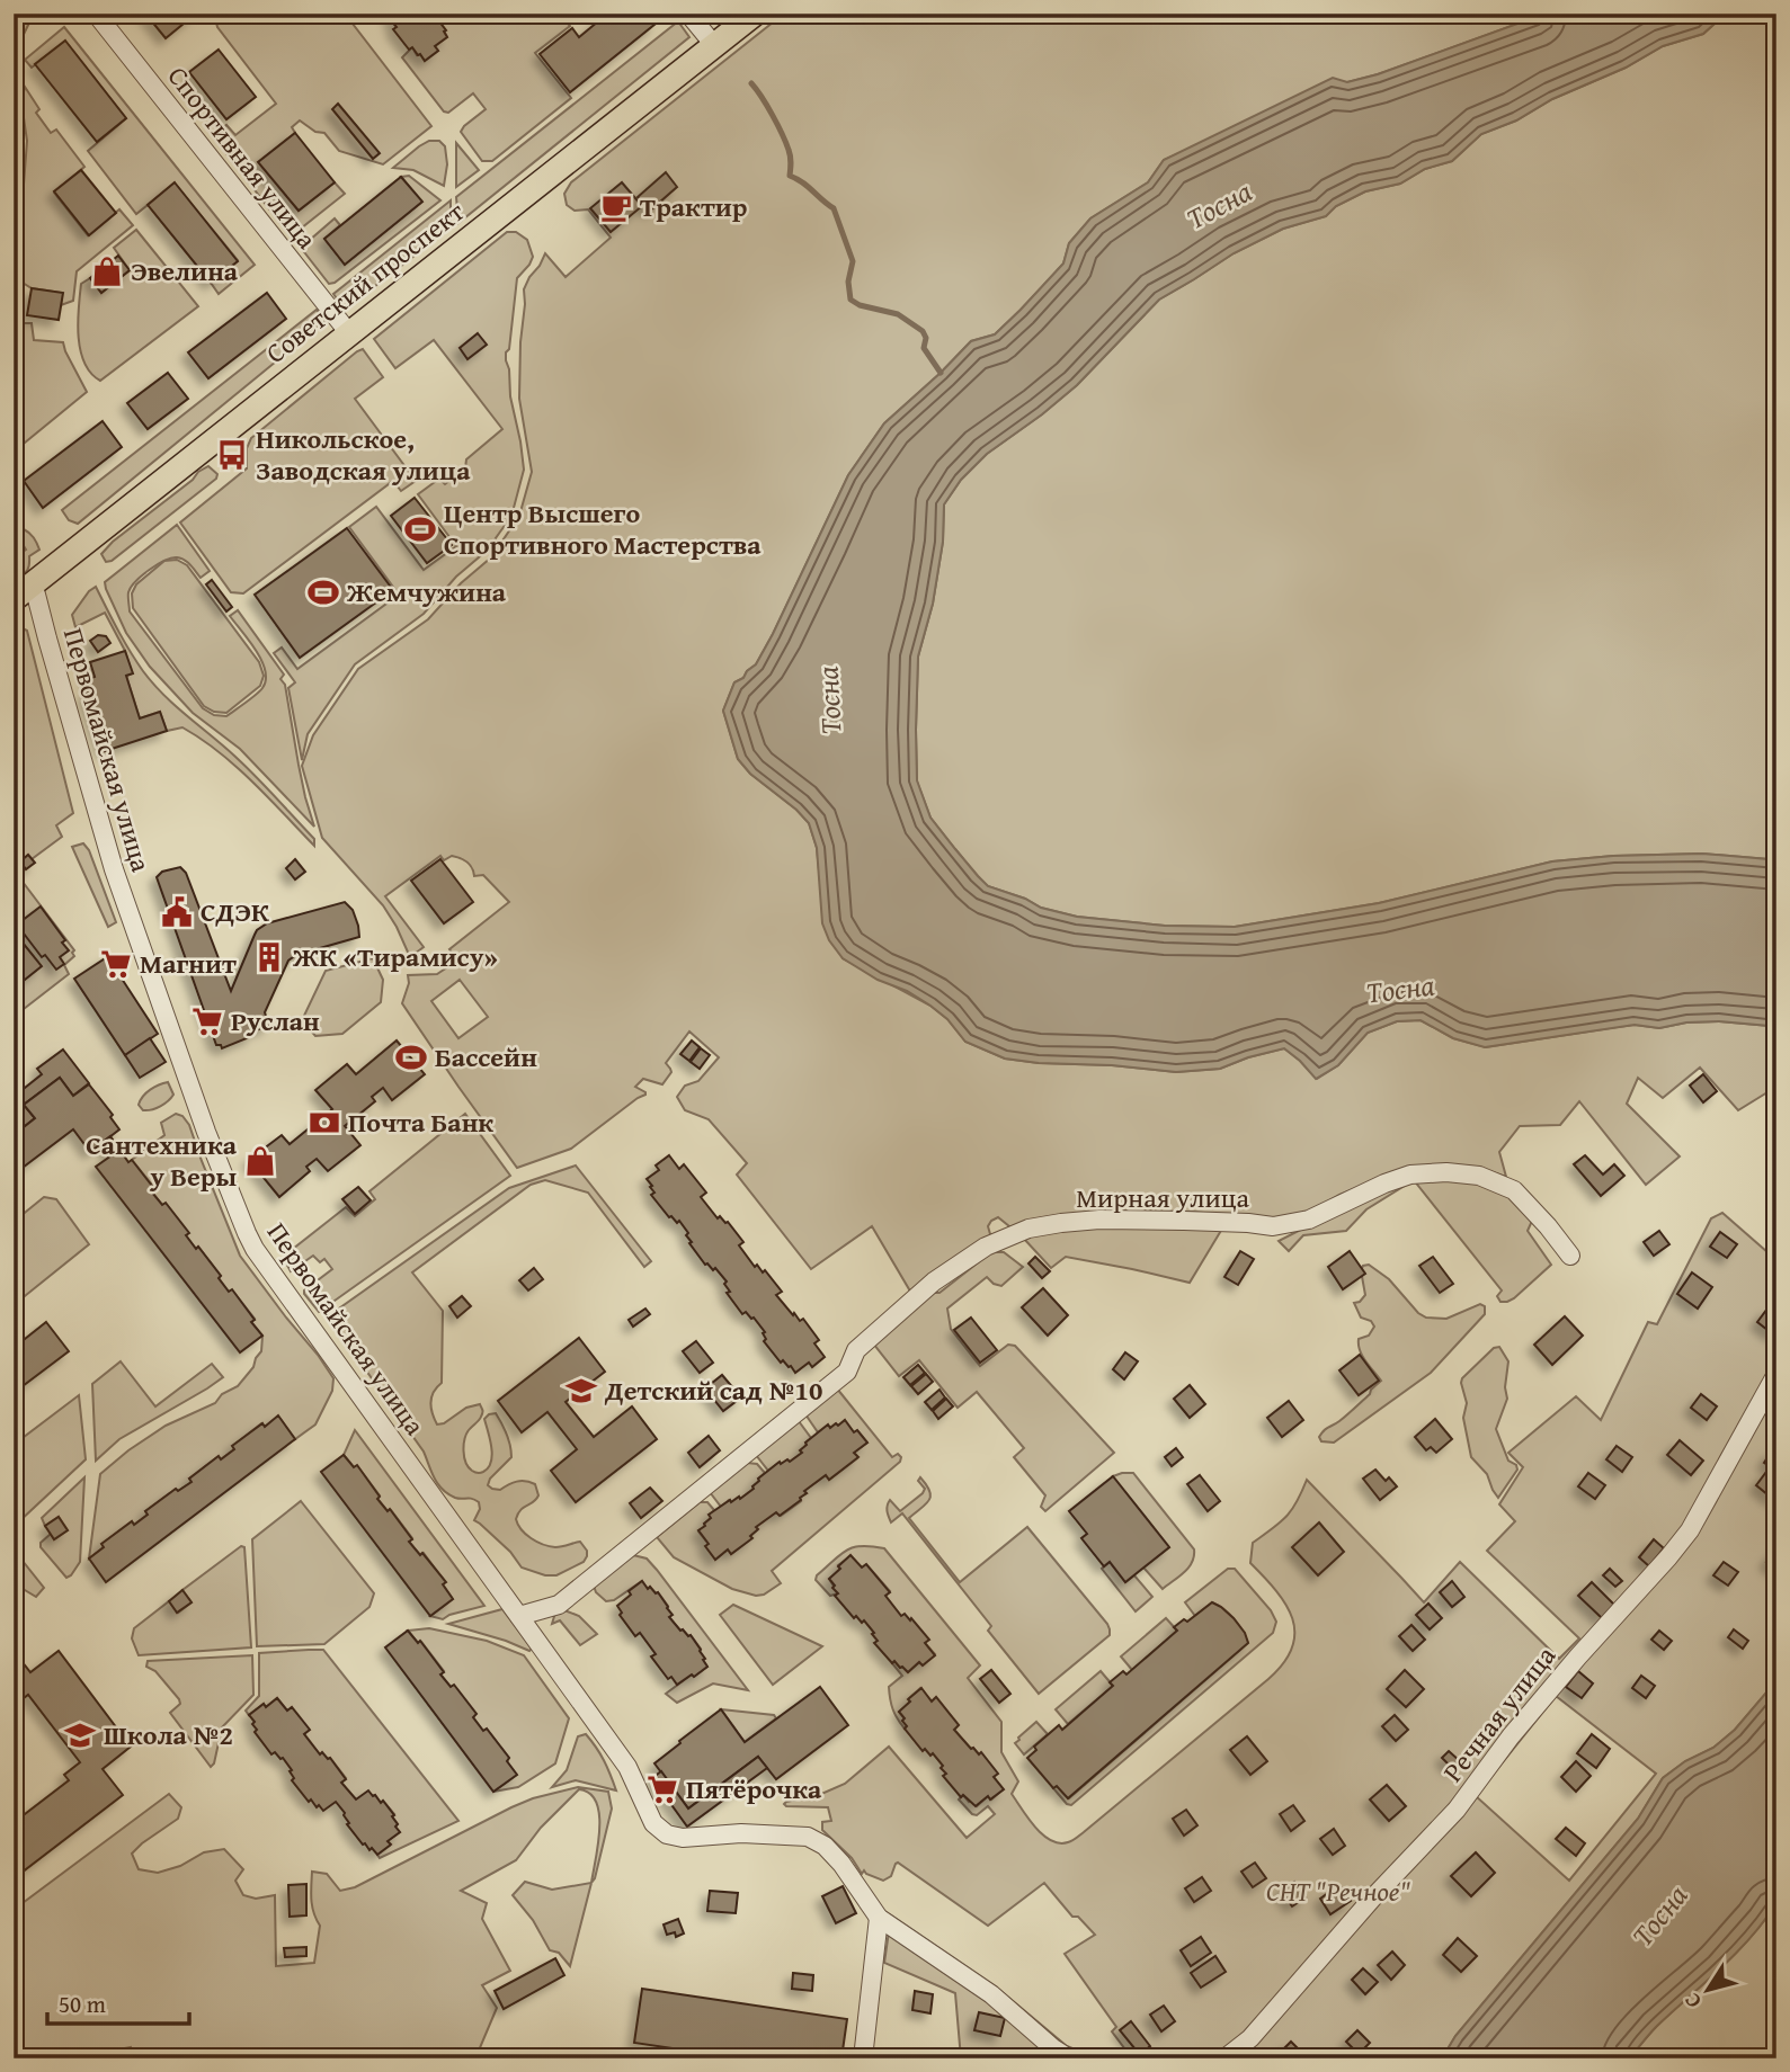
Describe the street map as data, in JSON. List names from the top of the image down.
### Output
{
  "streets": {
    "main road": ["Советский проспект"],
    "street": [
      "Спортивная улица",
      "Первомайская улица",
      "Мирная улица",
      "Речная улица"
    ]
  },
  "crossings": [
    ["Спортивная улица", "Советский проспект"],
    ["Советский проспект", "Первомайская улица"],
    ["Первомайская улица", "Мирная улица"]
  ],
  "water": ["Тосна"],
  "parks": ["СНТ \"Речное\""],
  "places": {
    "cafe": ["Трактир"],
    "shop": ["Эвелина", "Сантехника у Веры"],
    "bus stop": ["Никольское, Заводская улица"],
    "sports": ["Центр Высшего Спортивного Мастерства", "Жемчужина", "Бассейн"],
    "public building": ["СДЭК"],
    "building": ["ЖК «Тирамису»"],
    "supermarket": ["Магнит", "Руслан", "Пятёрочка"],
    "bank": ["Почта Банк"],
    "school or university": ["Детский сад №10", "Школа №2"]
  },
  "scale_bar": "50 m",
  "north": "bottom left"
}
